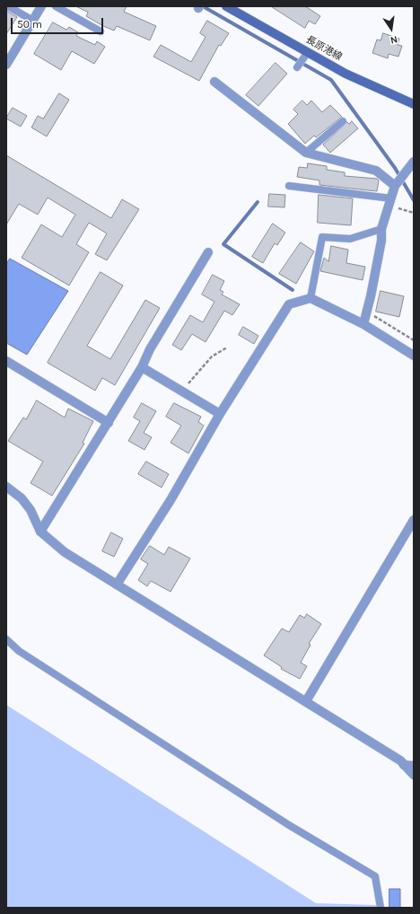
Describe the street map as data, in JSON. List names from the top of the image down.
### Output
{
  "streets": {
    "main road": ["長原港線"]
  },
  "scale_bar": "50 m",
  "north": "bottom"
}
